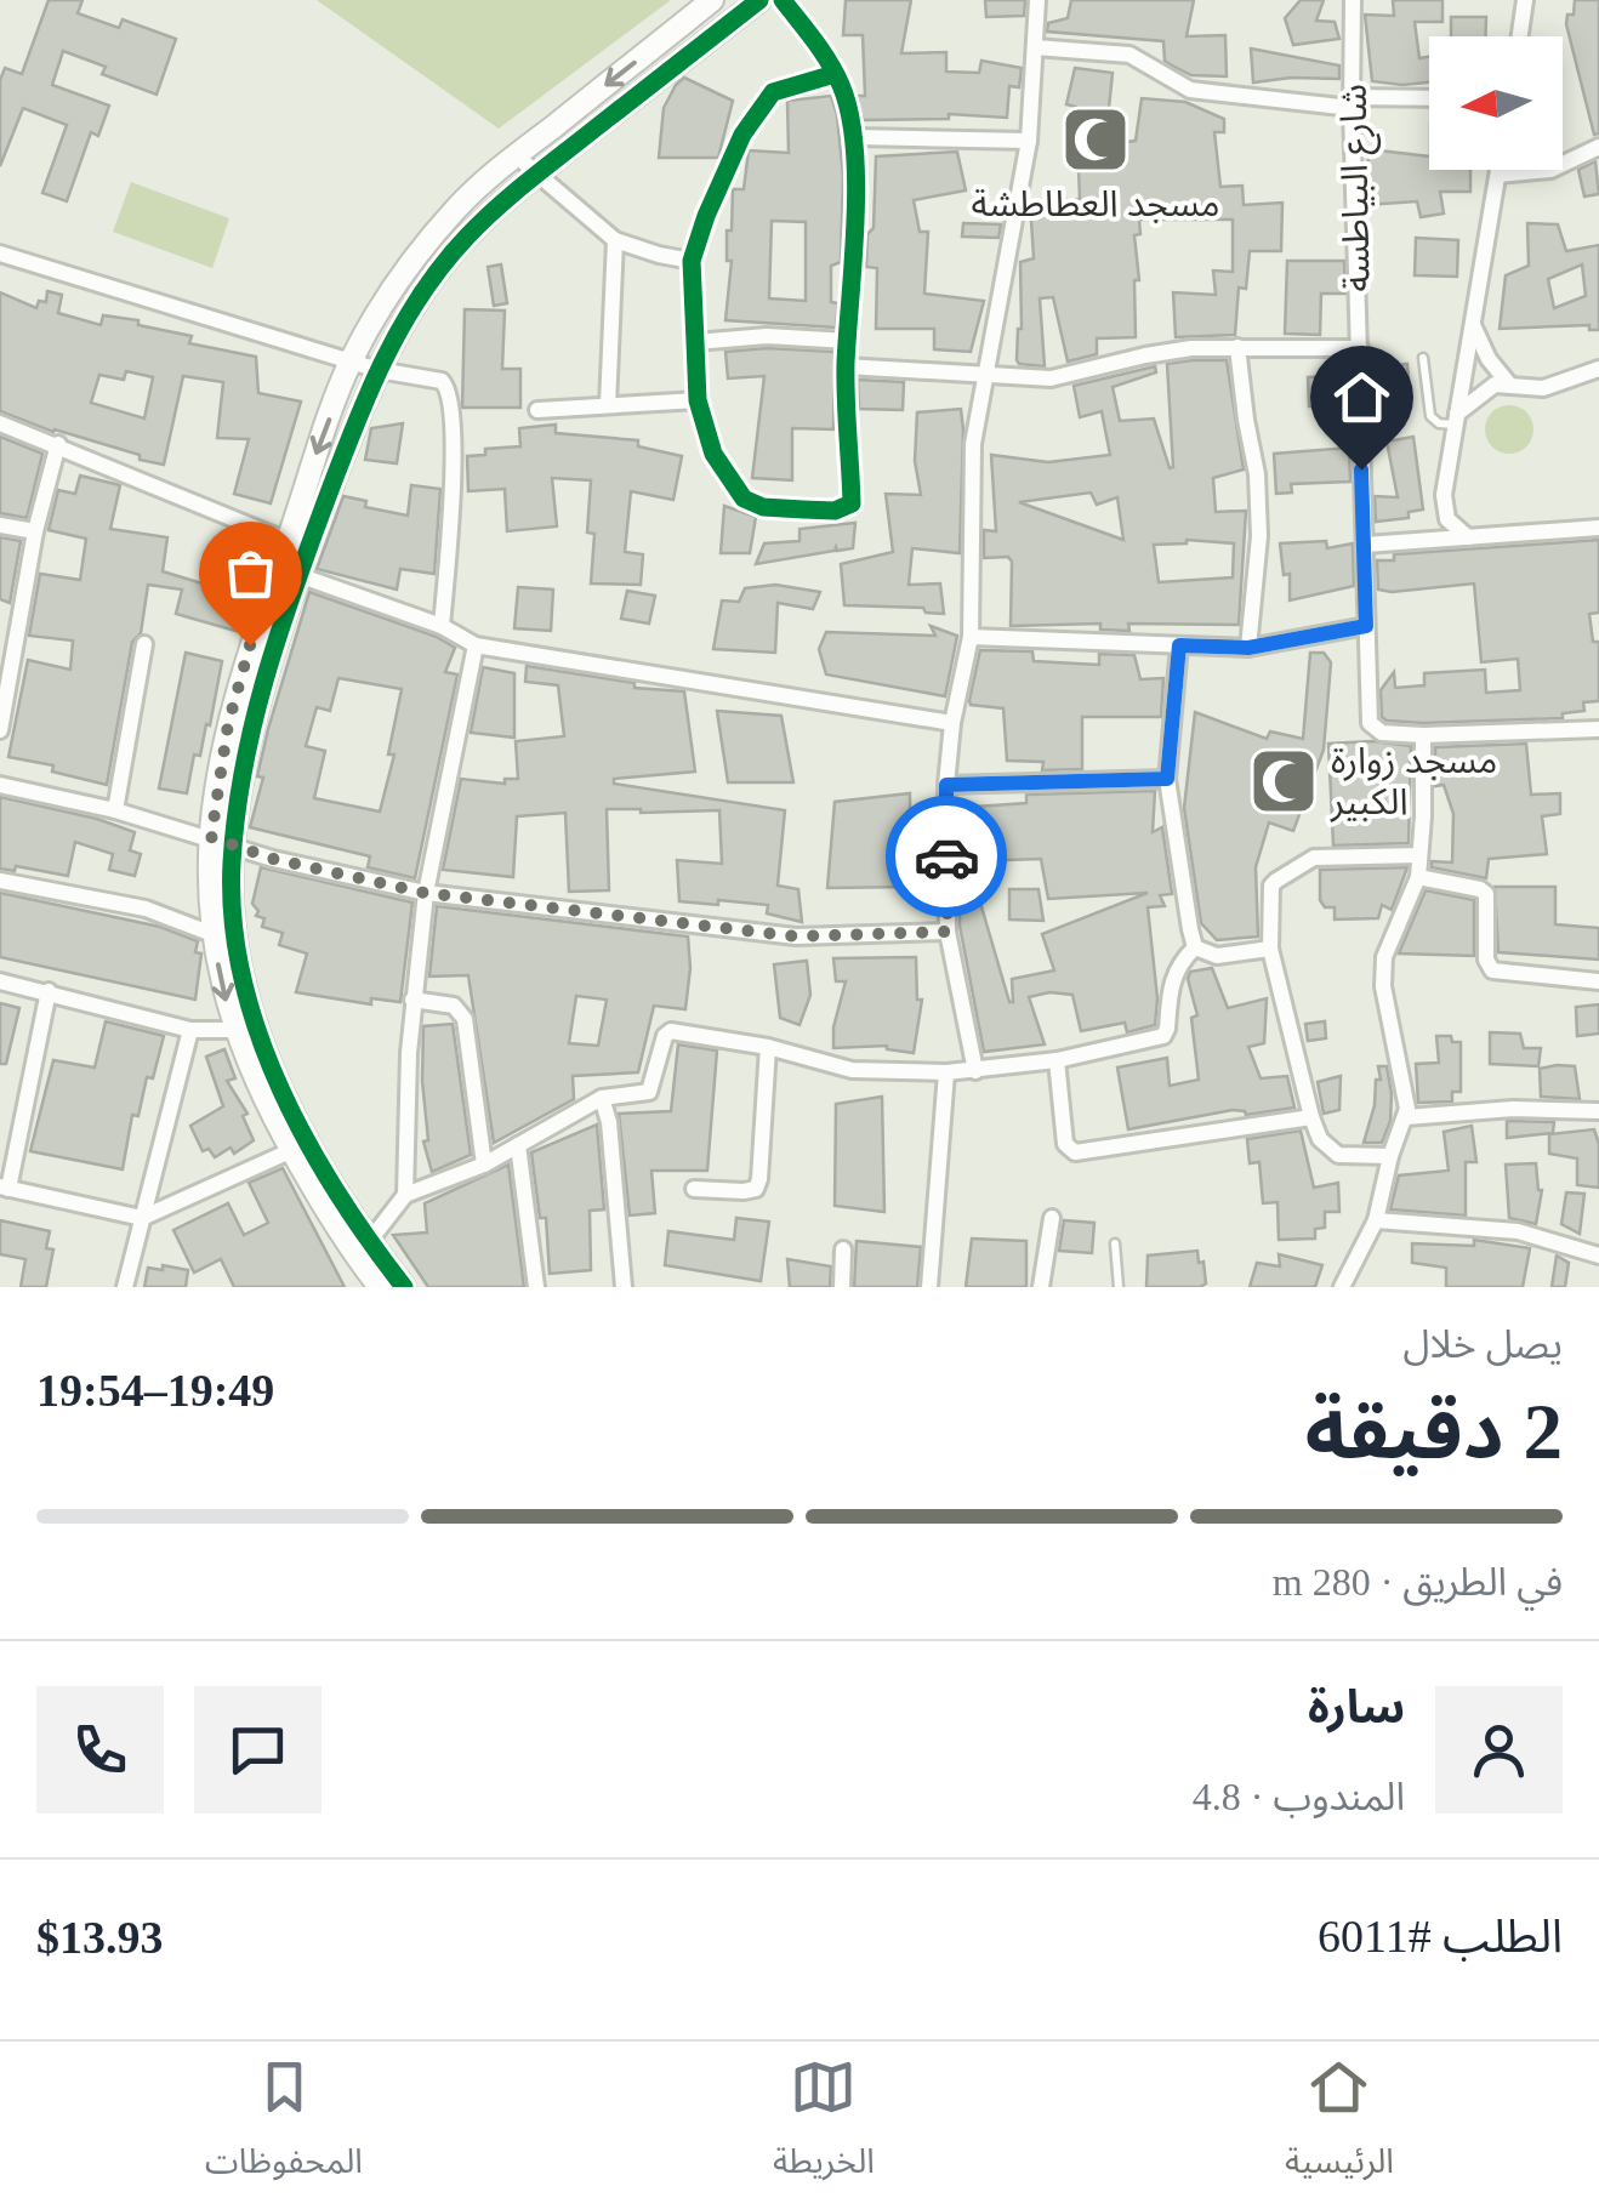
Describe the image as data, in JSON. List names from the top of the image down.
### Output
{
  "streets": {
    "street": ["شارع البياطسة"]
  },
  "places": {
    "mosque": ["مسجد العطاطشة", "مسجد زوارة الكبير"]
  },
  "north": "left",
  "page": {
    "heading": ["2 دقيقة", "يصل خلال", "19:49–19:54"],
    "panel": [
      "سارة",
      "المندوب · 4.8",
      "الطلب #6011",
      "$13.93"
    ],
    "bar": "في الطريق · 280 m",
    "tabs": ["الرئيسية", "الخريطة", "المحفوظات"]
  }
}
